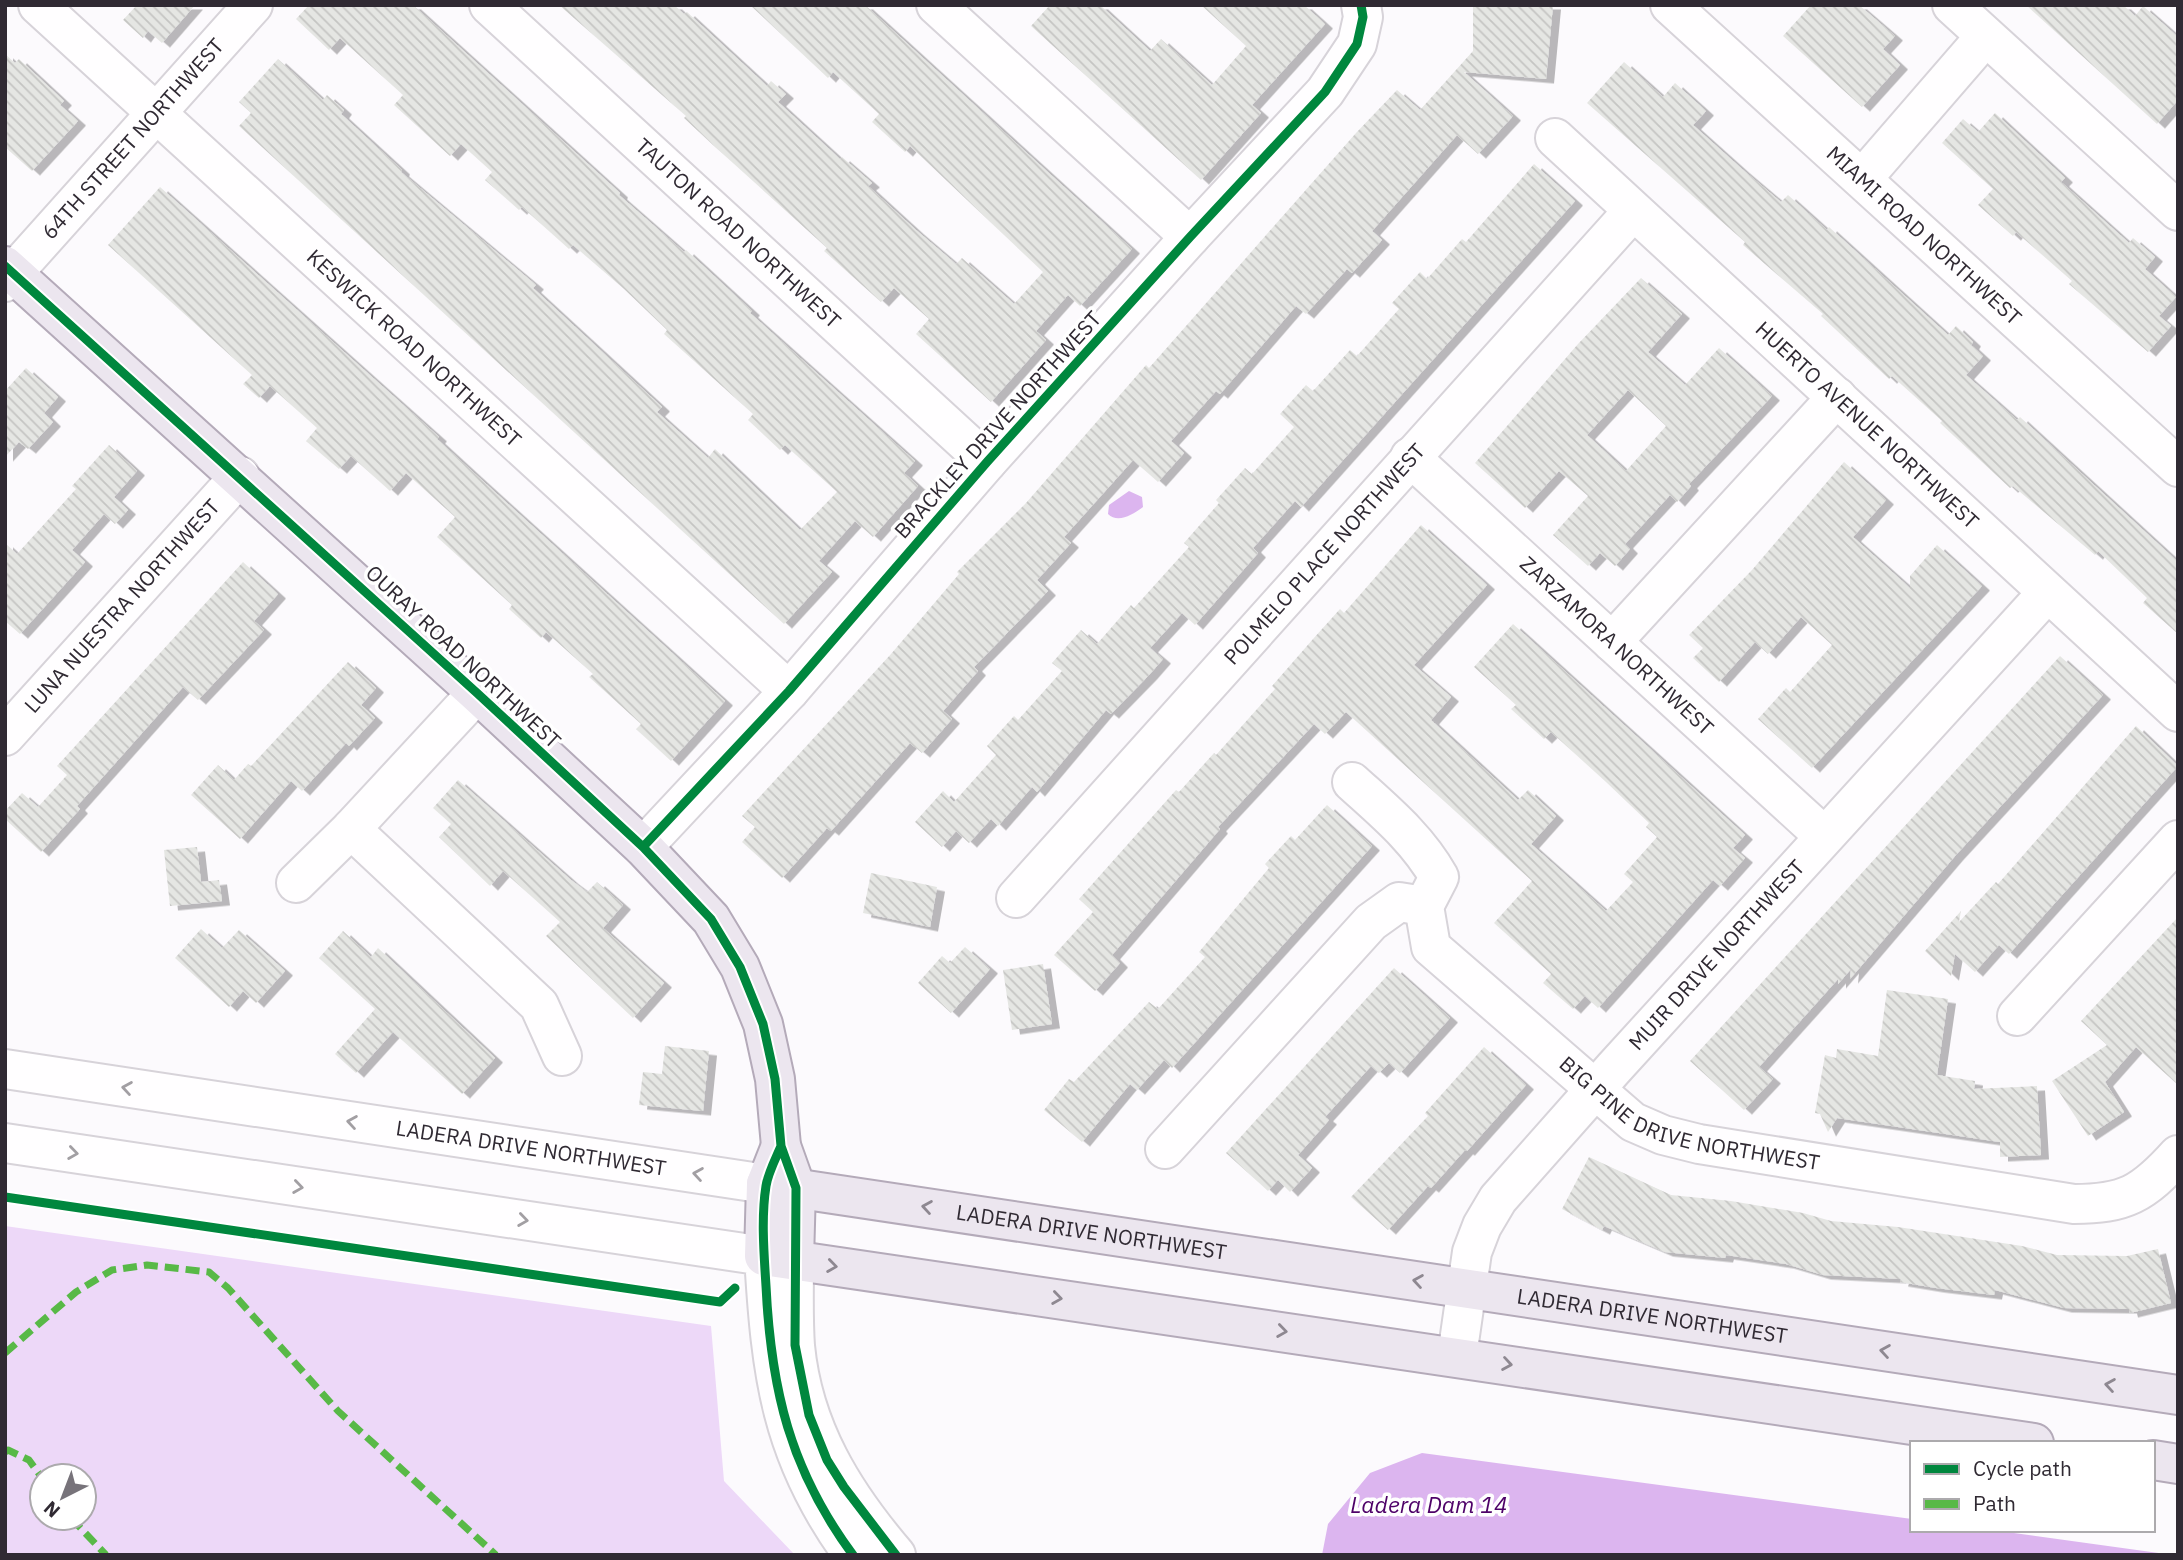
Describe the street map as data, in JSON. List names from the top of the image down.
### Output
{
  "streets": {
    "main road": ["OURAY ROAD NORTHWEST", "LADERA DRIVE NORTHWEST"],
    "street": [
      "64TH STREET NORTHWEST",
      "TAUTON ROAD NORTHWEST",
      "MIAMI ROAD NORTHWEST",
      "KESWICK ROAD NORTHWEST",
      "BRACKLEY DRIVE NORTHWEST",
      "HUERTO AVENUE NORTHWEST",
      "POLMELO PLACE NORTHWEST",
      "LUNA NUESTRA NORTHWEST",
      "ZARZAMORA NORTHWEST",
      "MUIR DRIVE NORTHWEST",
      "BIG PINE DRIVE NORTHWEST"
    ]
  },
  "crossings": [
    ["64TH STREET NORTHWEST", "KESWICK ROAD NORTHWEST"],
    ["64TH STREET NORTHWEST", "OURAY ROAD NORTHWEST"],
    ["TAUTON ROAD NORTHWEST", "BRACKLEY DRIVE NORTHWEST"],
    ["KESWICK ROAD NORTHWEST", "BRACKLEY DRIVE NORTHWEST"],
    ["BRACKLEY DRIVE NORTHWEST", "OURAY ROAD NORTHWEST"],
    ["HUERTO AVENUE NORTHWEST", "POLMELO PLACE NORTHWEST"],
    ["HUERTO AVENUE NORTHWEST", "MUIR DRIVE NORTHWEST"],
    ["POLMELO PLACE NORTHWEST", "ZARZAMORA NORTHWEST"],
    ["LUNA NUESTRA NORTHWEST", "OURAY ROAD NORTHWEST"],
    ["ZARZAMORA NORTHWEST", "MUIR DRIVE NORTHWEST"],
    ["OURAY ROAD NORTHWEST", "LADERA DRIVE NORTHWEST"],
    ["MUIR DRIVE NORTHWEST", "BIG PINE DRIVE NORTHWEST"],
    ["MUIR DRIVE NORTHWEST", "LADERA DRIVE NORTHWEST"]
  ],
  "water": ["Ladera Dam 14"],
  "legend": ["Cycle path", "Path"],
  "north": "bottom left"
}
